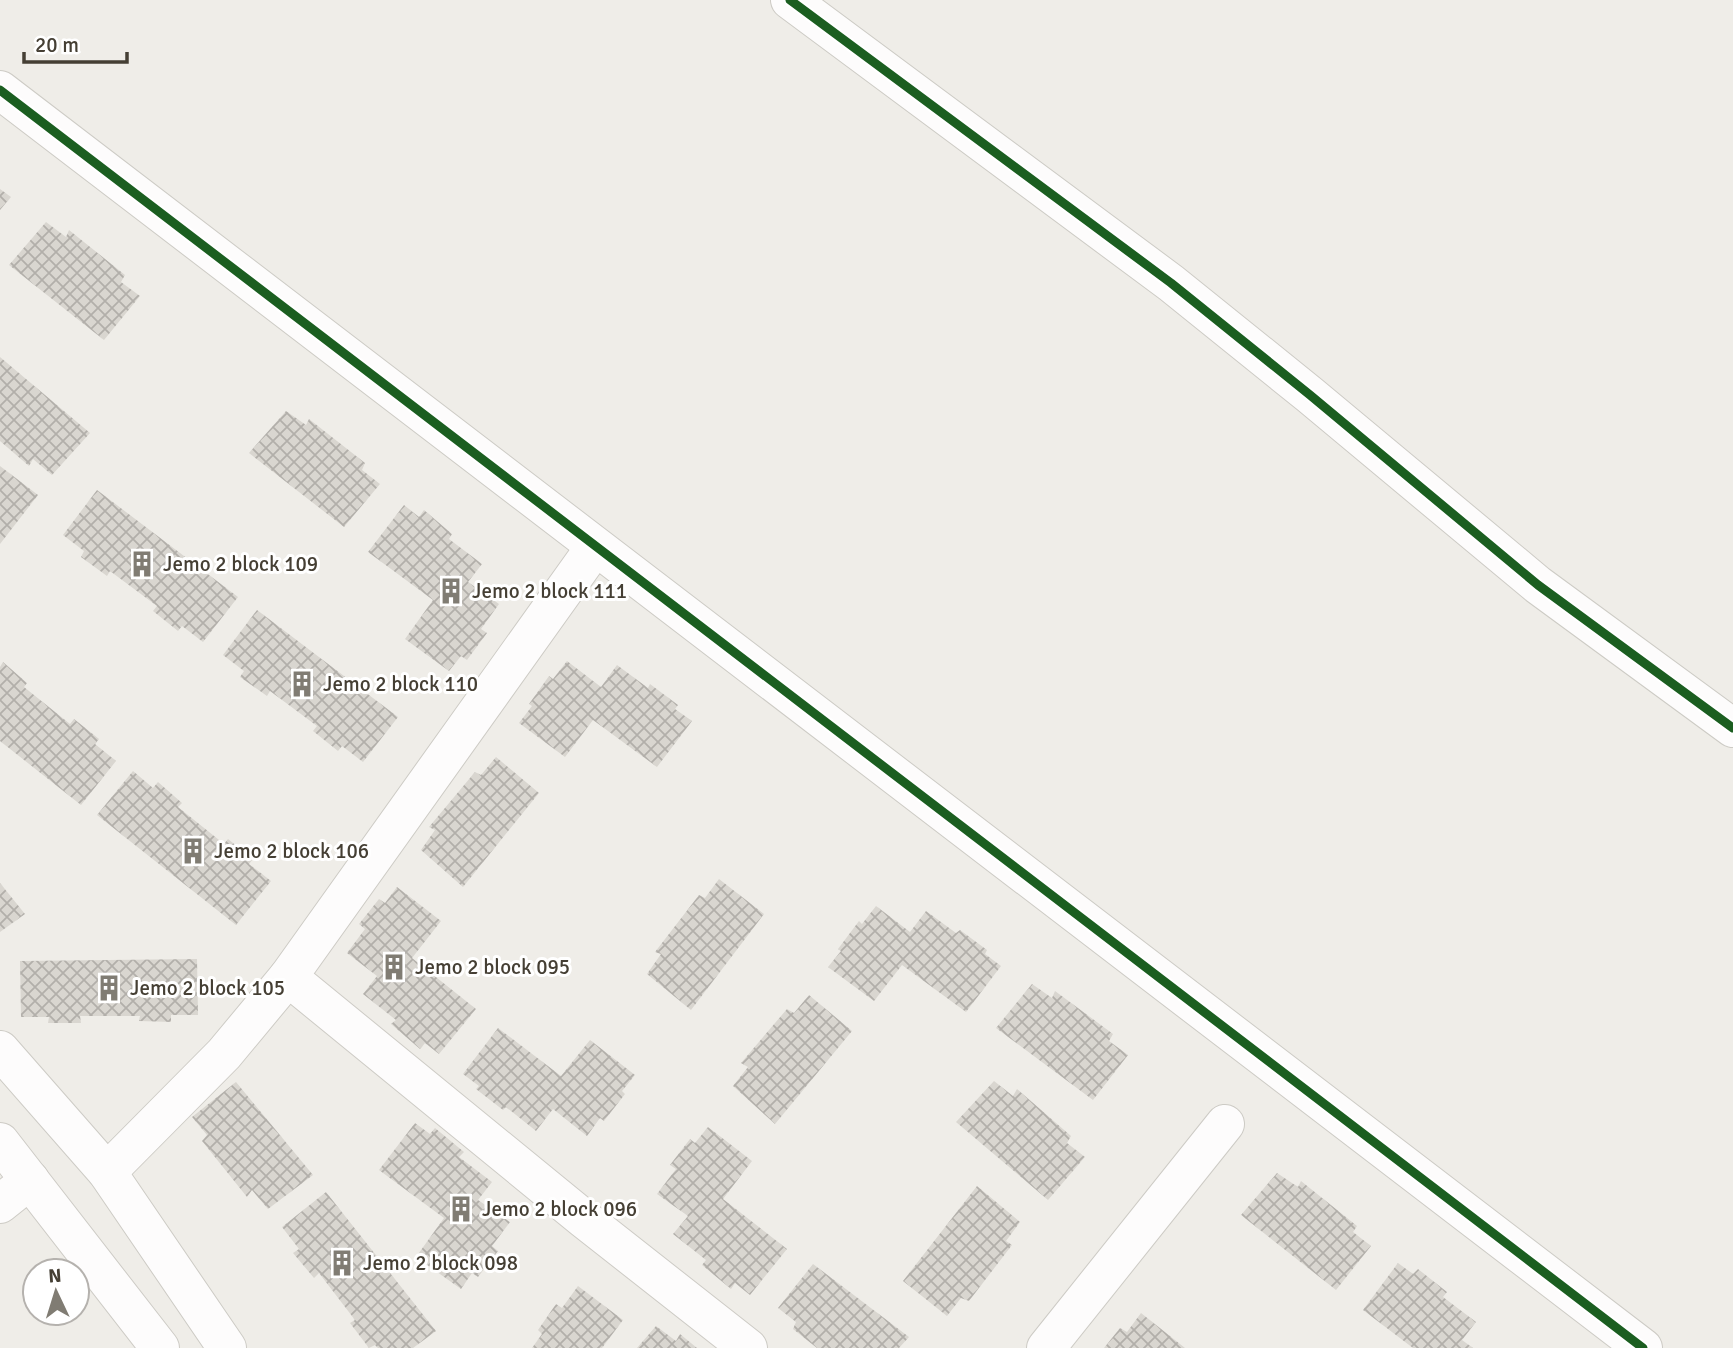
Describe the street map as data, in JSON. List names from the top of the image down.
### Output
{
  "places": {
    "building": [
      "Jemo 2 block 109",
      "Jemo 2 block 111",
      "Jemo 2 block 110",
      "Jemo 2 block 106",
      "Jemo 2 block 095",
      "Jemo 2 block 105",
      "Jemo 2 block 096",
      "Jemo 2 block 098"
    ]
  },
  "scale_bar": "20 m",
  "north": "top"
}
